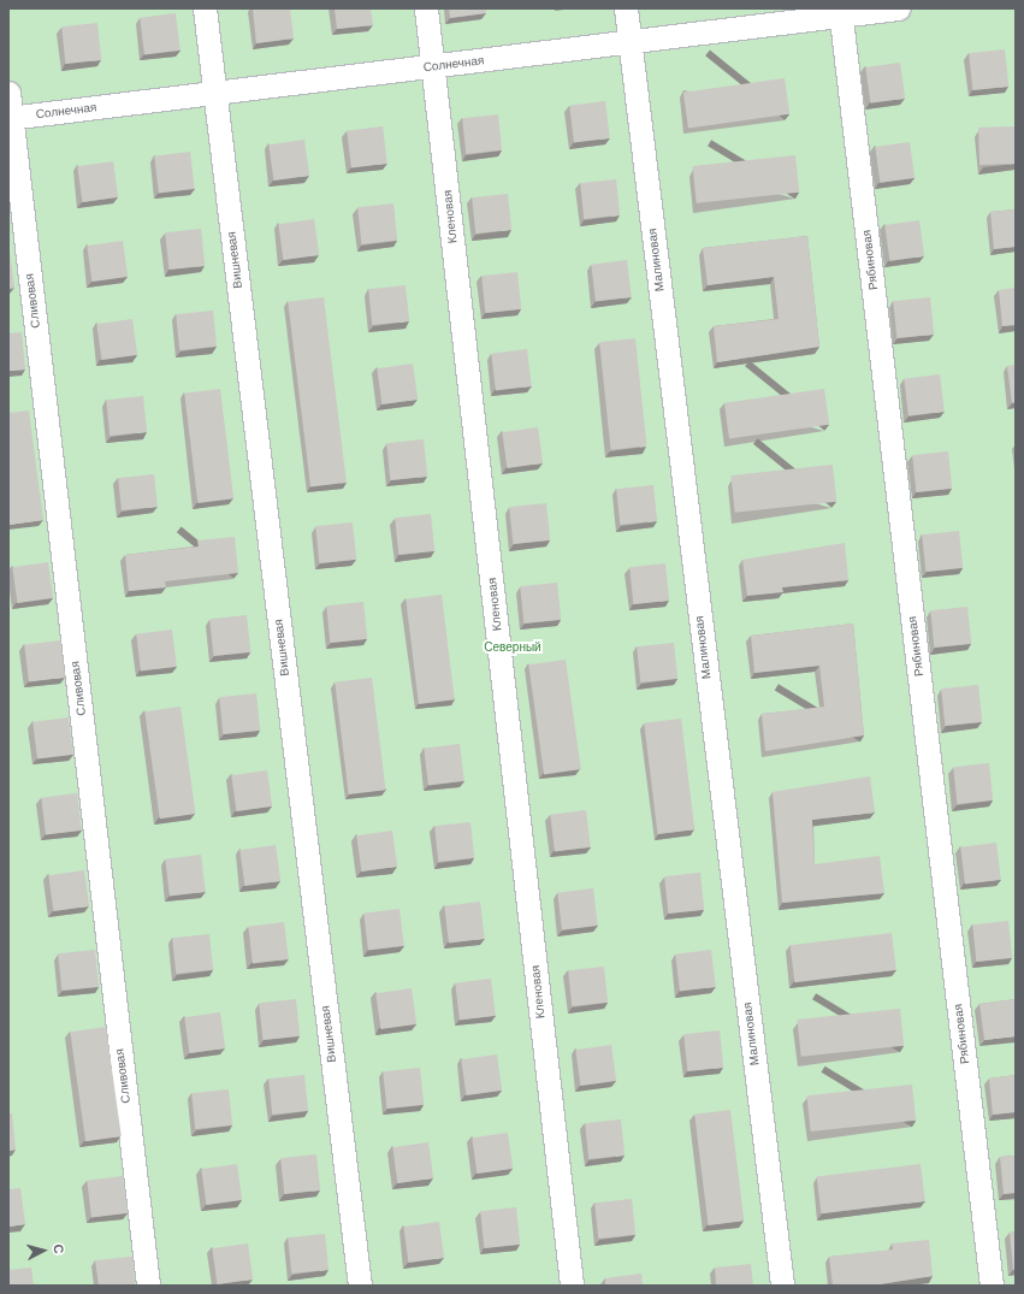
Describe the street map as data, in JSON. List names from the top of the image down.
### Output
{
  "streets": {
    "street": [
      "Солнечная",
      "Кленовая",
      "Вишневая",
      "Малиновая",
      "Рябиновая",
      "Сливовая"
    ]
  },
  "crossings": [
    ["Солнечная", "Кленовая"],
    ["Солнечная", "Вишневая"],
    ["Солнечная", "Малиновая"],
    ["Солнечная", "Рябиновая"],
    ["Солнечная", "Сливовая"]
  ],
  "parks": ["Северный"],
  "north": "right"
}
